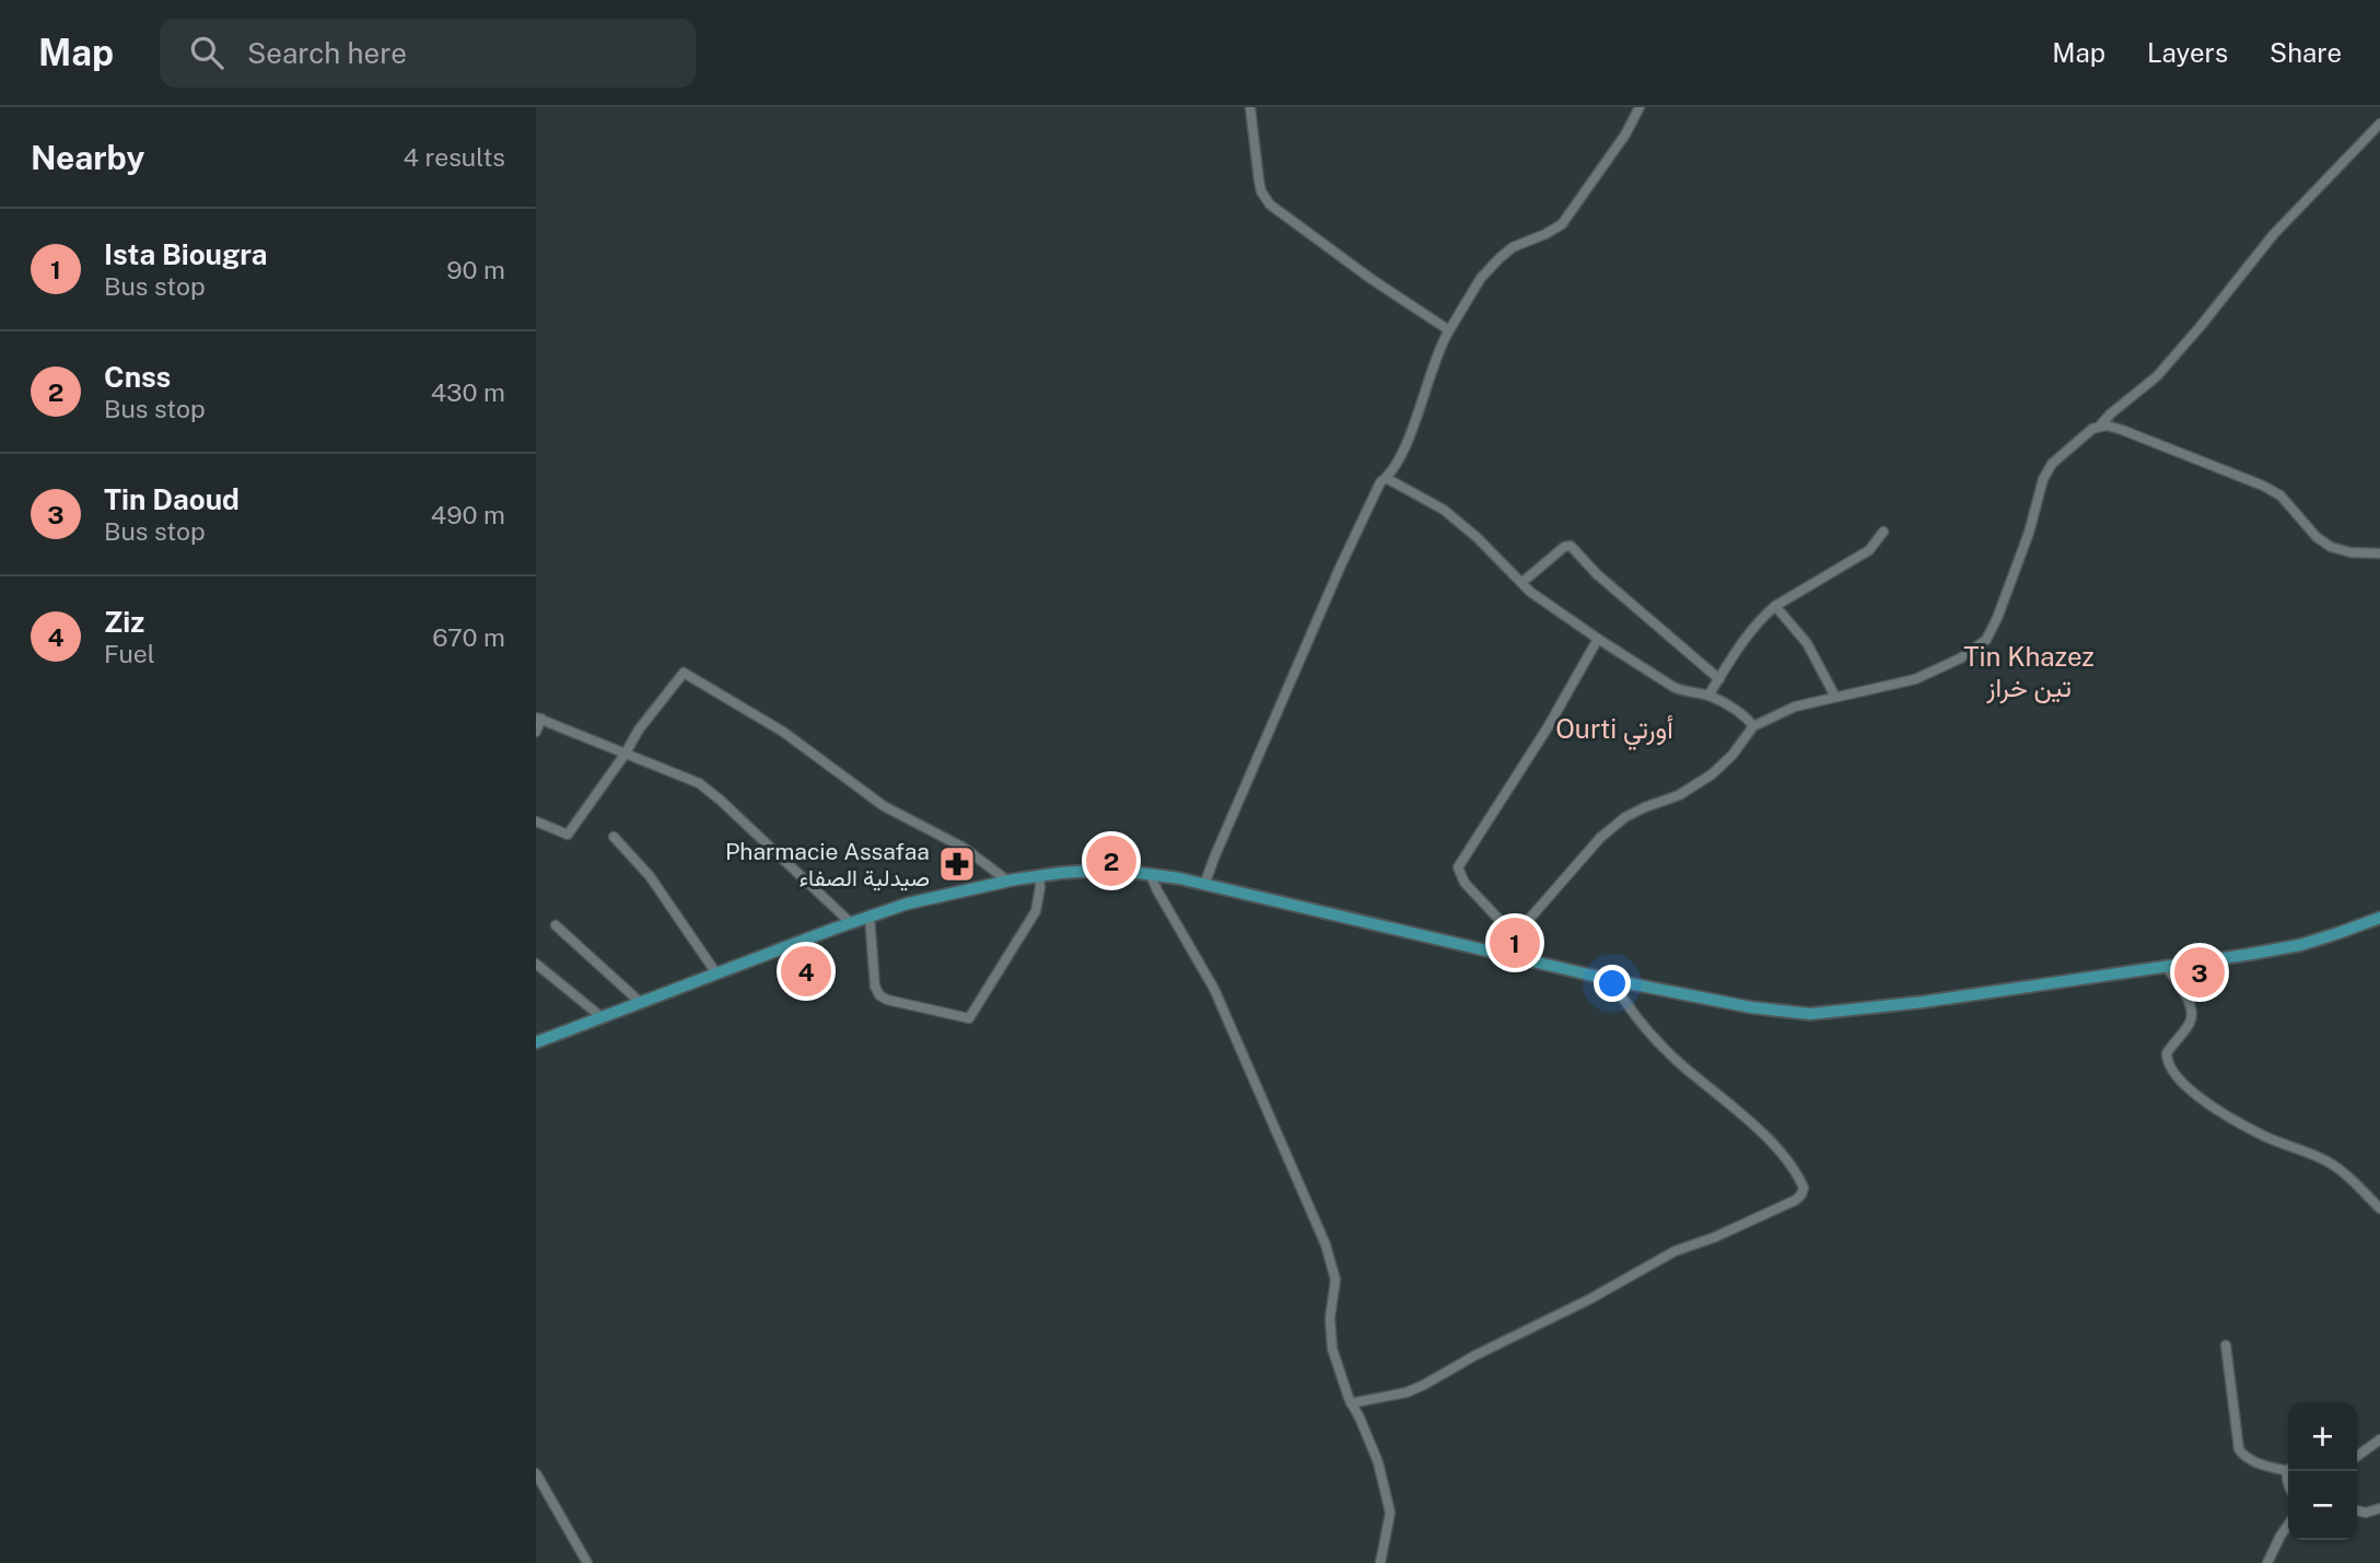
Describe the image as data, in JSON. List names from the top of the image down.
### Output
{
  "districts": ["Tin Khazez تين خراز", "Ourti أورتي"],
  "places": {
    "pharmacy": ["Pharmacie Assafaa صيدلية الصفاء"]
  },
  "page": {
    "header": "Map",
    "search": "Search here",
    "nav": ["Map", "Layers", "Share"],
    "heading": ["Nearby", "4 results"],
    "list": [
      {
        "mark": "1",
        "name": "Ista Biougra",
        "note": "Bus stop",
        "value": "90 m"
      },
      {
        "mark": "2",
        "name": "Cnss",
        "note": "Bus stop",
        "value": "430 m"
      },
      {
        "mark": "3",
        "name": "Tin Daoud",
        "note": "Bus stop",
        "value": "490 m"
      },
      {
        "mark": "4",
        "name": "Ziz",
        "note": "Fuel",
        "value": "670 m"
      }
    ],
    "pins": [
      "2",
      "1",
      "4",
      "3"
    ],
    "map_buttons": ["+", "−"]
  }
}
